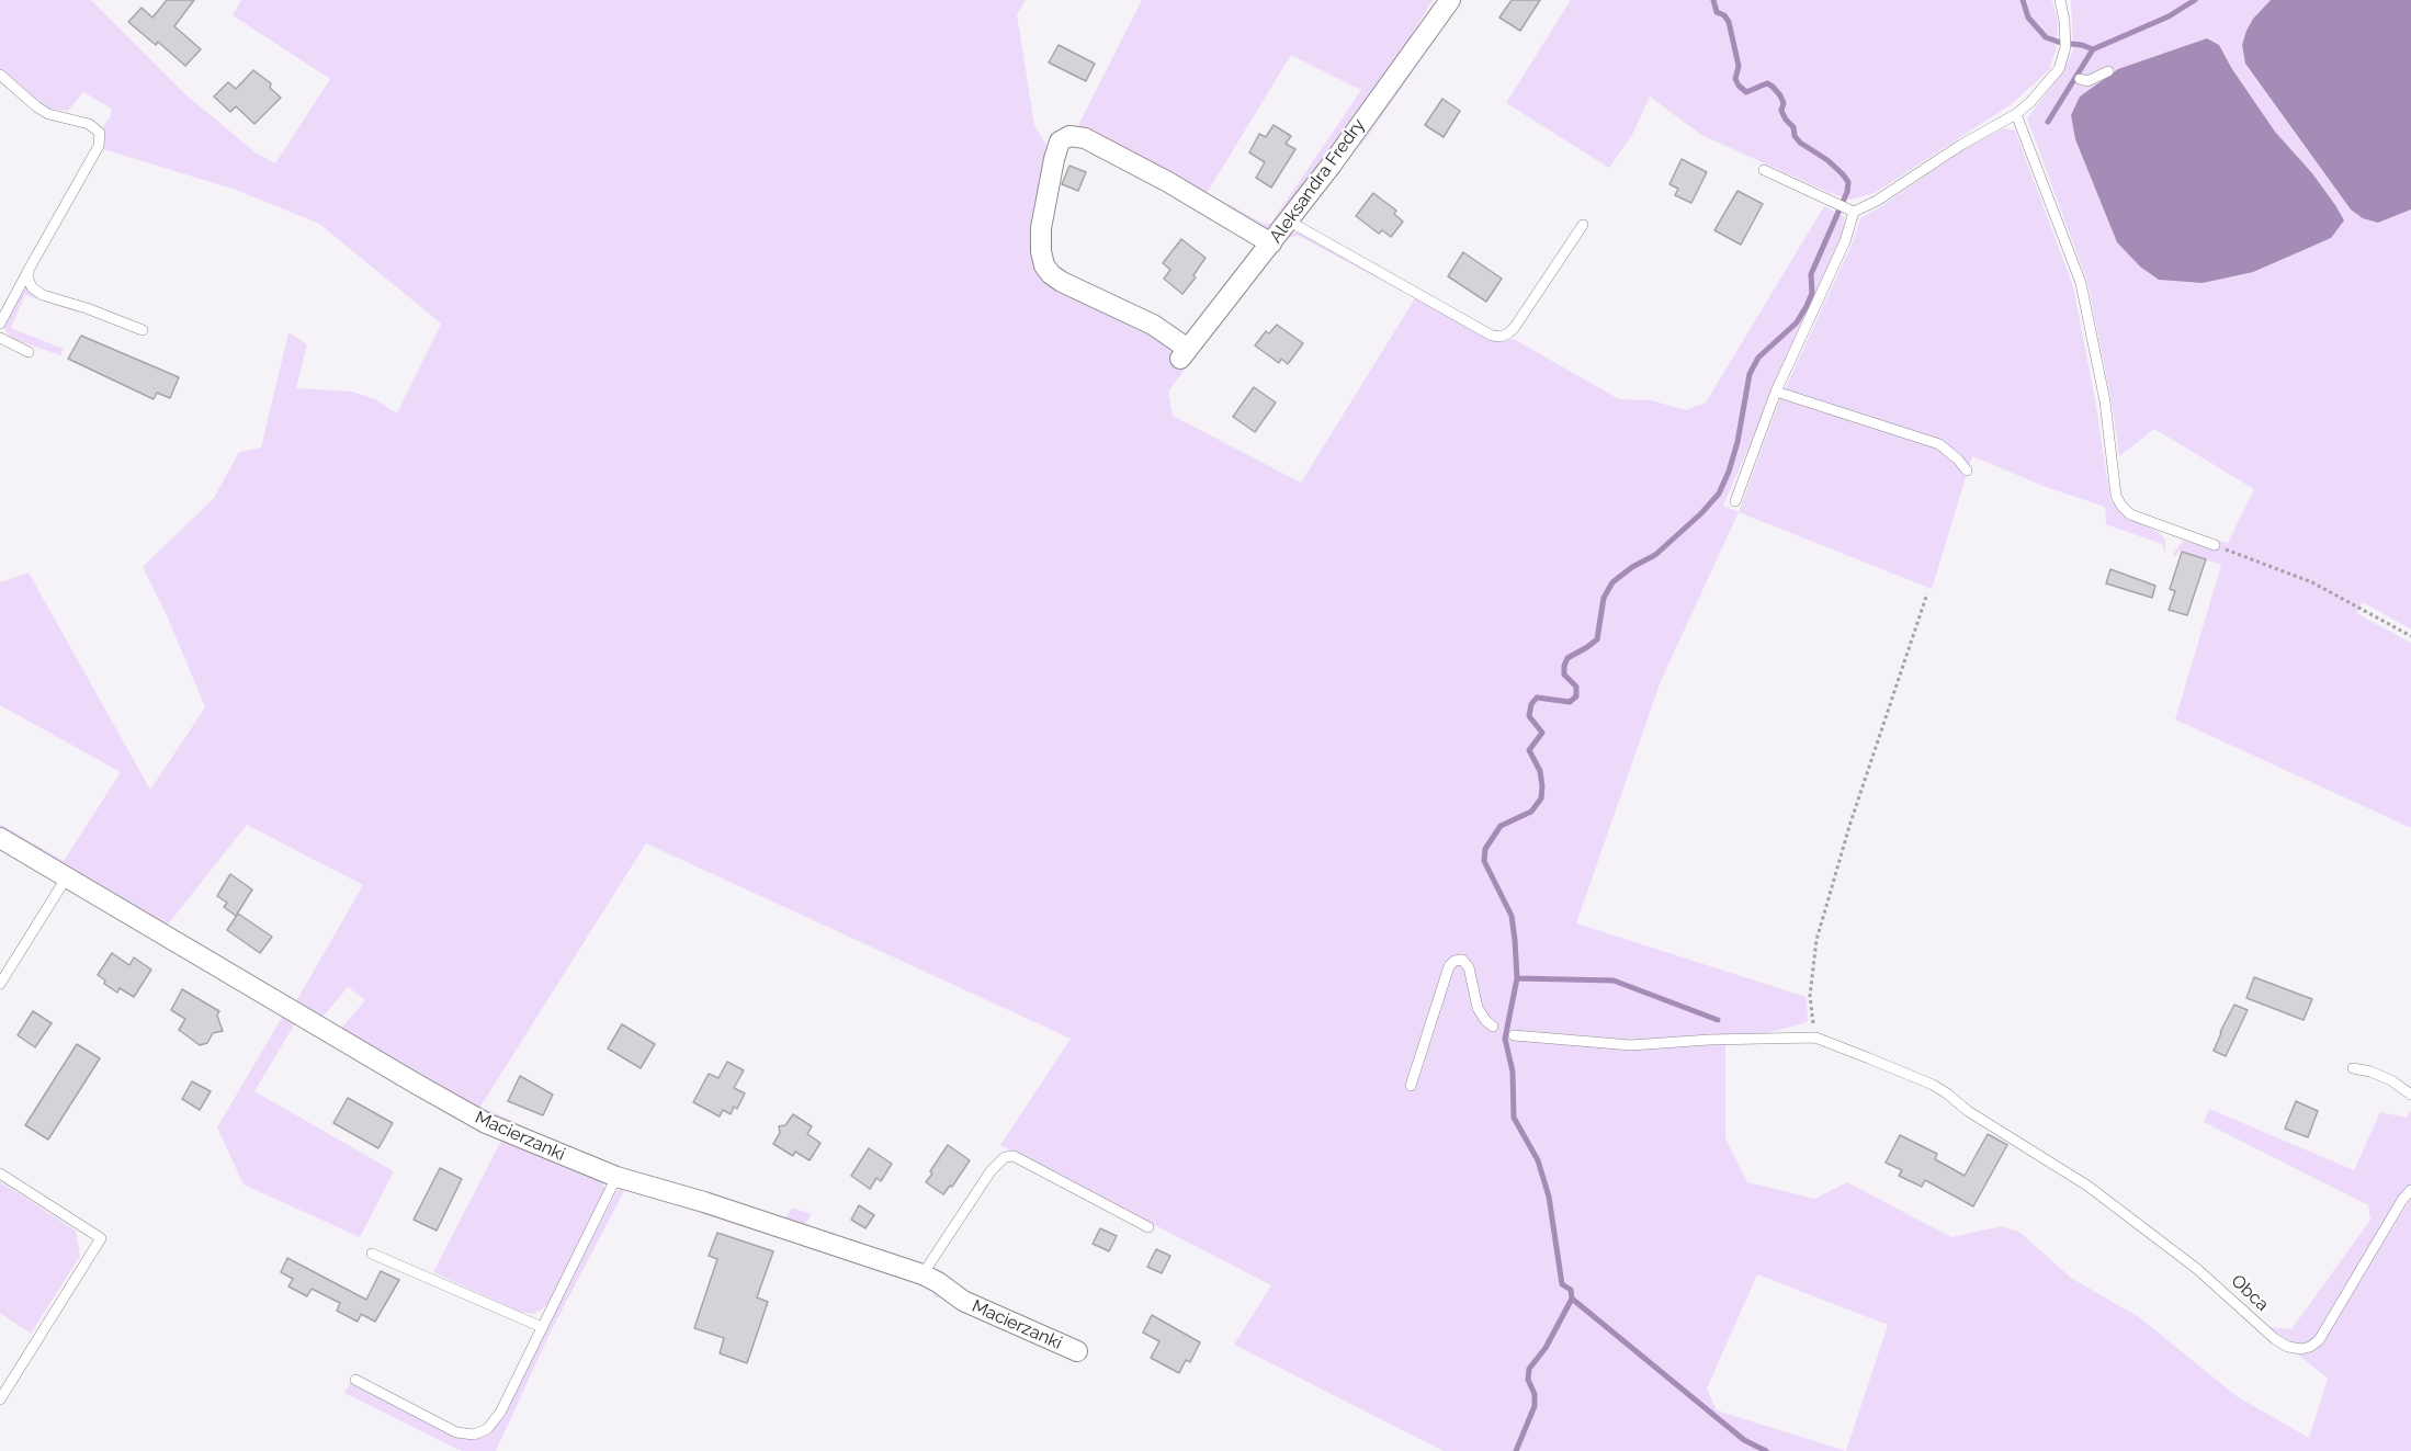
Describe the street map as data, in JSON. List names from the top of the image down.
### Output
{
  "streets": {
    "street": ["Aleksandra Fredry", "Macierzanki"],
    "lane": ["Obca"]
  }
}
